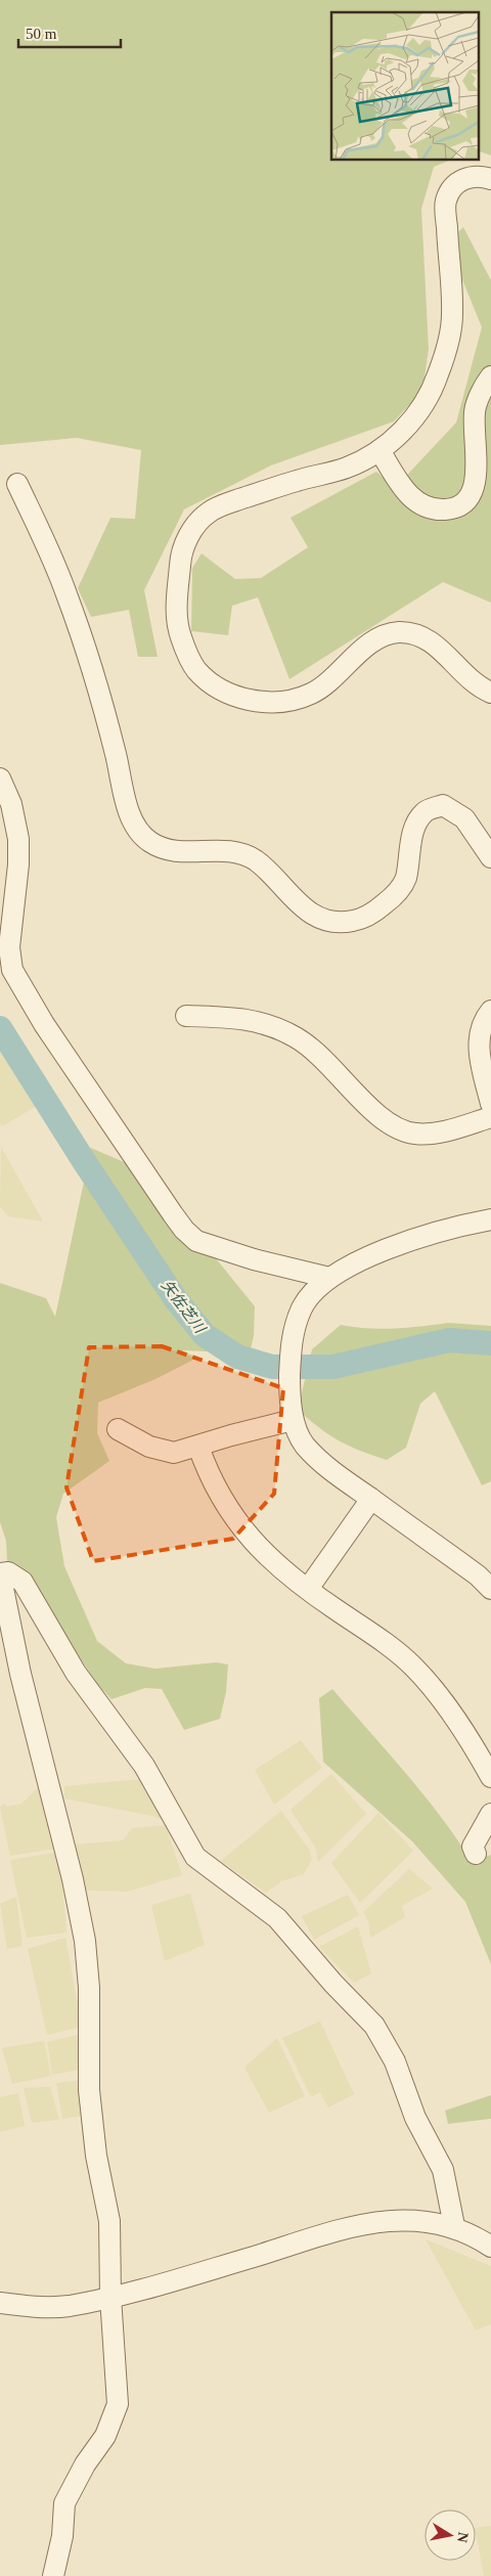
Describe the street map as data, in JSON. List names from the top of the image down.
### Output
{
  "water": ["矢佐芝川"],
  "scale_bar": "50 m",
  "north": "right"
}
